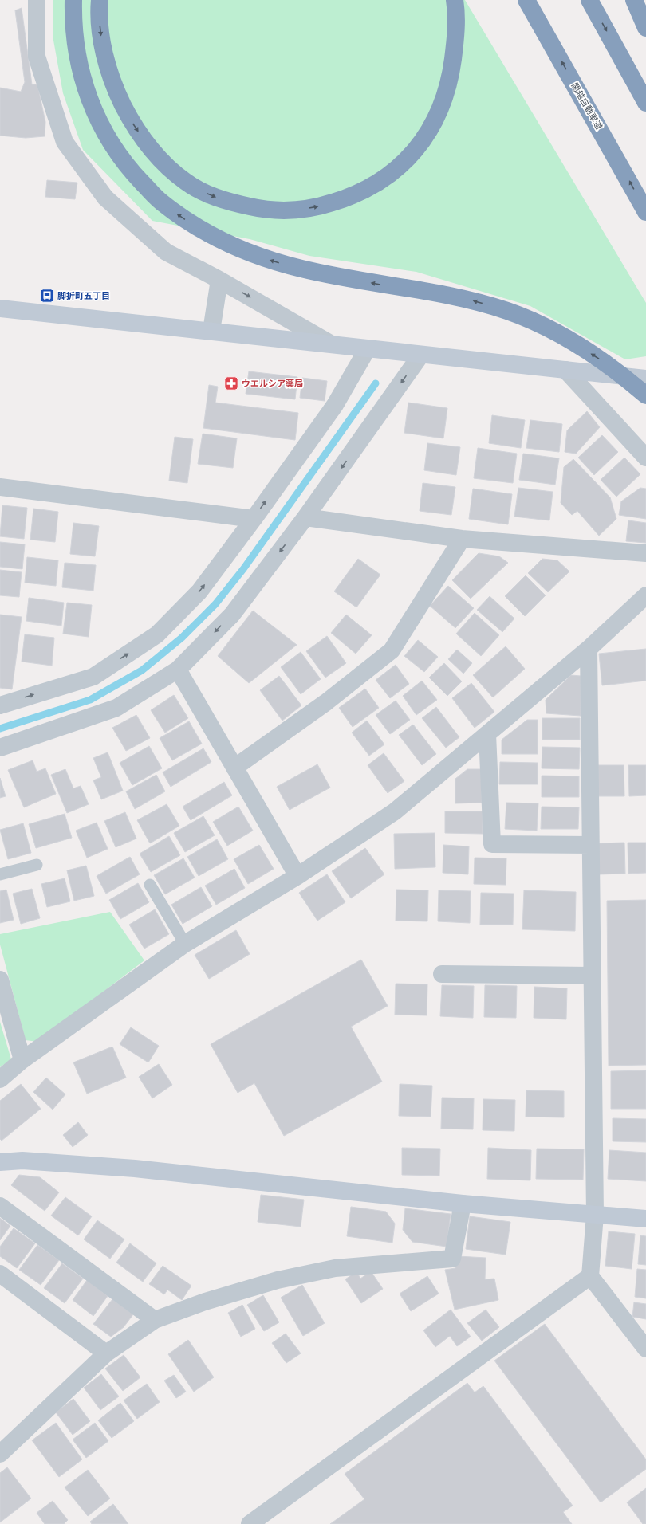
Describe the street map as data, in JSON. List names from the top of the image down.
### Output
{
  "streets": {
    "highway": ["関越自動車道"]
  },
  "places": {
    "bus stop": ["脚折町五丁目"],
    "pharmacy": ["ウエルシア薬局"]
  }
}
